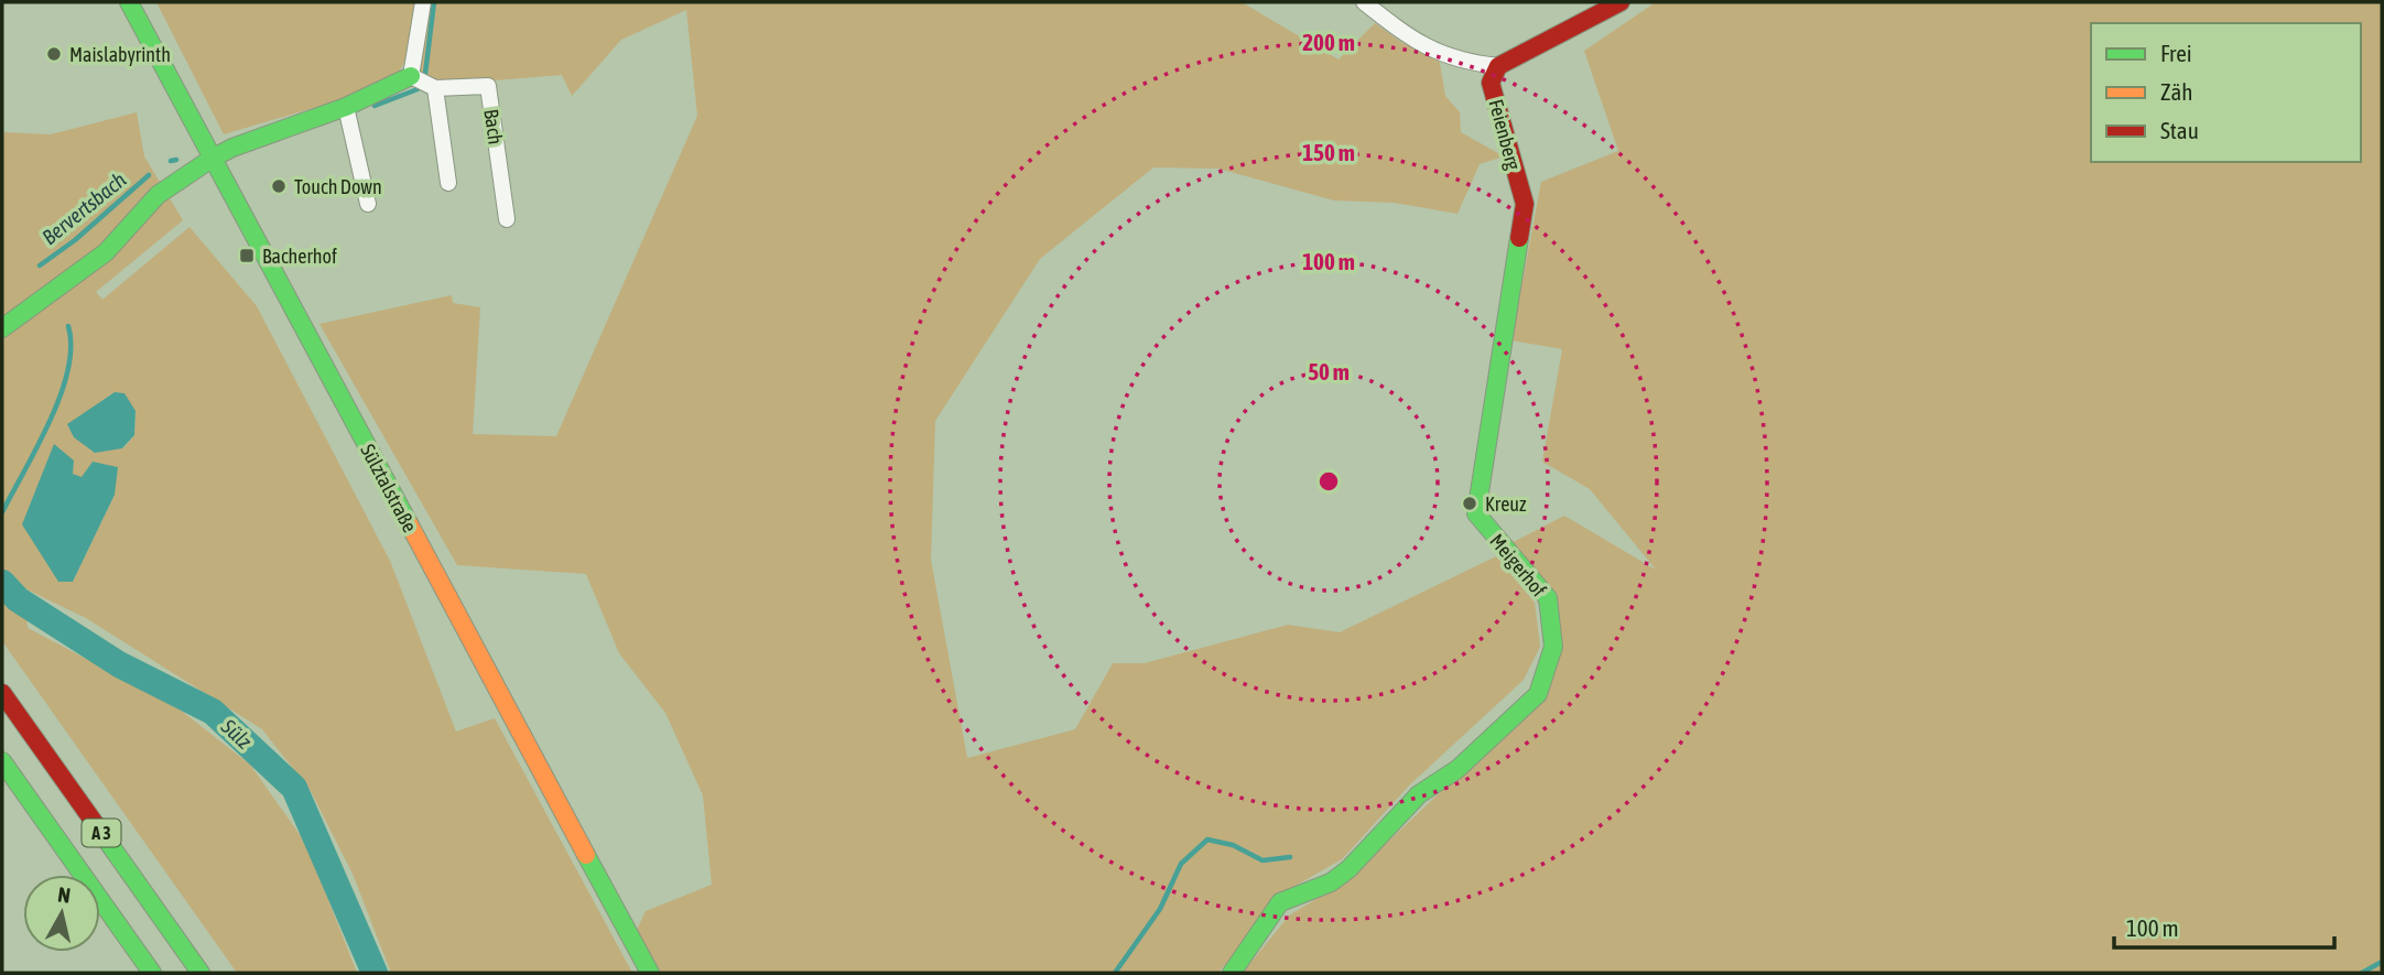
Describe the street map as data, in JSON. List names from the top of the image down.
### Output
{
  "streets": {
    "main road": [
      "Feienberg",
      "Sülztalstraße",
      "Meigerhof",
      "A 3"
    ],
    "street": ["Bach"]
  },
  "crossings": [
    ["Feienberg", "Meigerhof"]
  ],
  "water": ["Bervertsbach", "Sülz"],
  "places": {
    "other": ["Maislabyrinth", "Touch Down", "Kreuz"],
    "transit": ["Bacherhof"]
  },
  "legend": ["Frei", "Zäh", "Stau"],
  "scale_bar": "100 m",
  "north": "top",
  "rings": [
    "200 m",
    "150 m",
    "100 m",
    "50 m"
  ]
}
